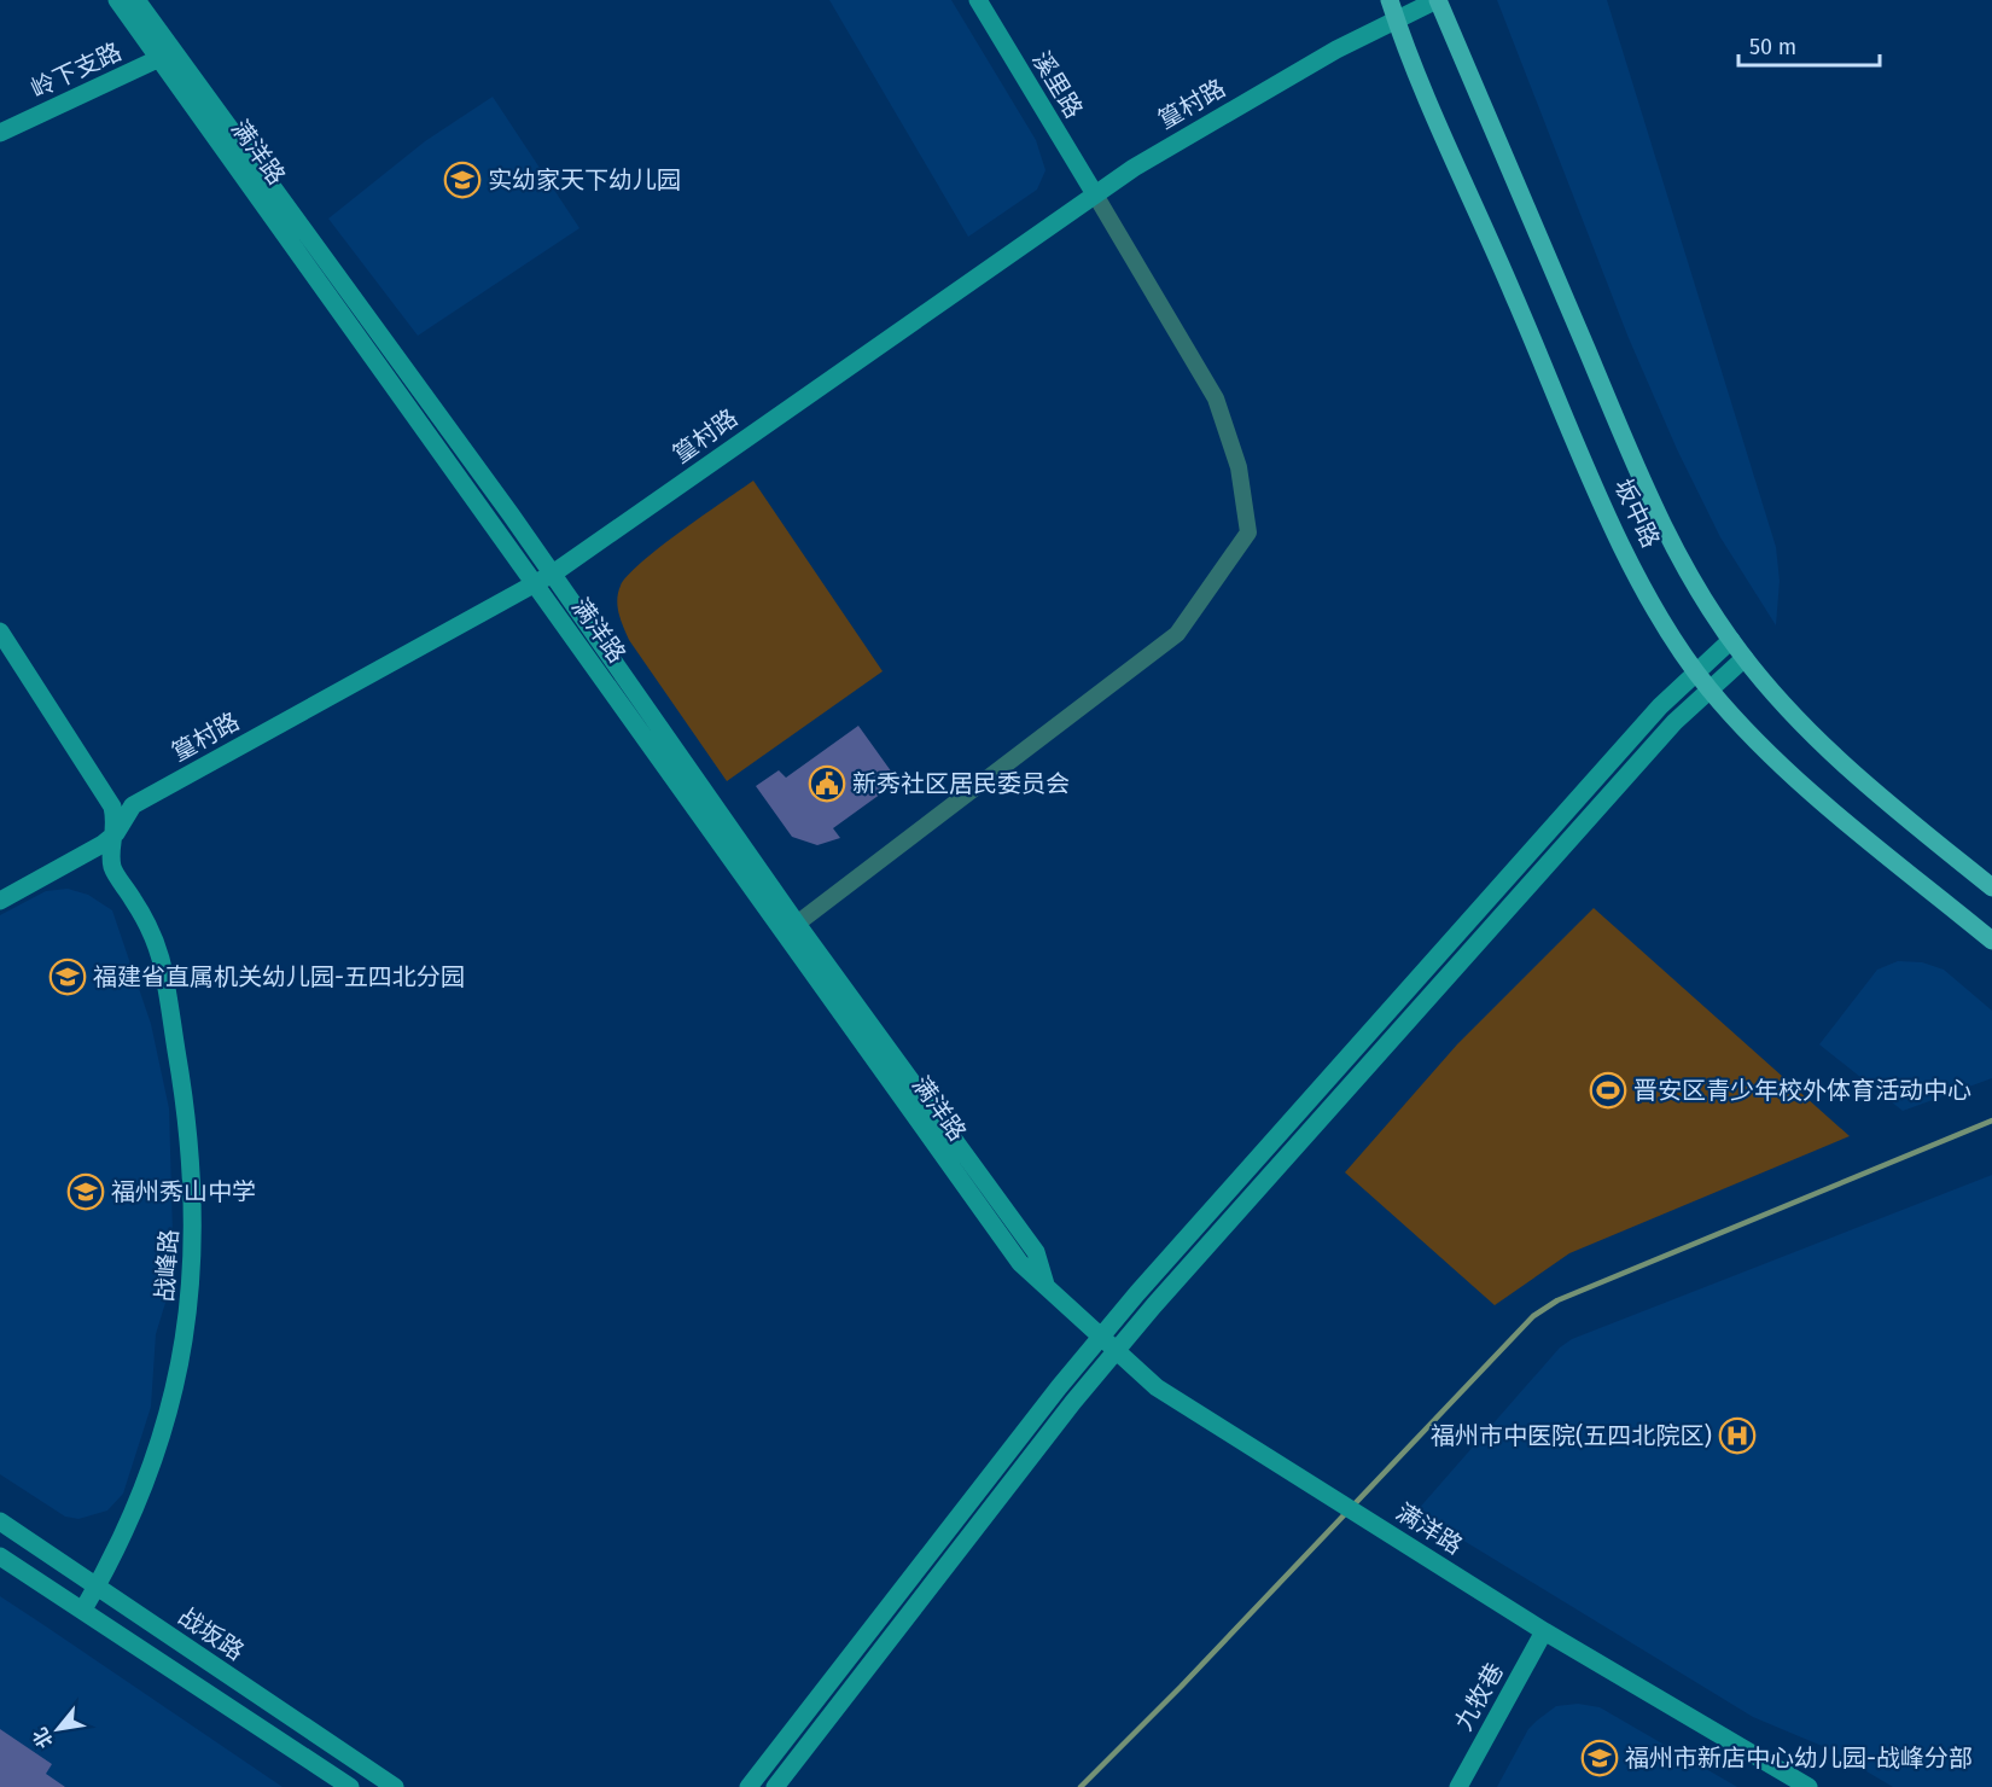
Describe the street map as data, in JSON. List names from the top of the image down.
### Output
{
  "streets": {
    "main road": ["坂中路"],
    "street": [
      "岭下支路",
      "溪里路",
      "篁村路",
      "满洋路",
      "战峰路",
      "战坂路",
      "九牧巷"
    ]
  },
  "crossings": [
    ["岭下支路", "满洋路"],
    ["溪里路", "篁村路"],
    ["篁村路", "满洋路"],
    ["篁村路", "坂中路"],
    ["篁村路", "战峰路"],
    ["满洋路", "九牧巷"],
    ["战峰路", "战坂路"]
  ],
  "places": {
    "school or university": [
      "实幼家天下幼儿园",
      "福建省直属机关幼儿园-五四北分园",
      "福州秀山中学",
      "福州市新店中心幼儿园-战峰分部"
    ],
    "public building": ["新秀社区居民委员会"],
    "sports": ["晋安区青少年校外体育活动中心"],
    "hospital": ["福州市中医院(五四北院区)"]
  },
  "scale_bar": "50 m",
  "north": "bottom left"
}
